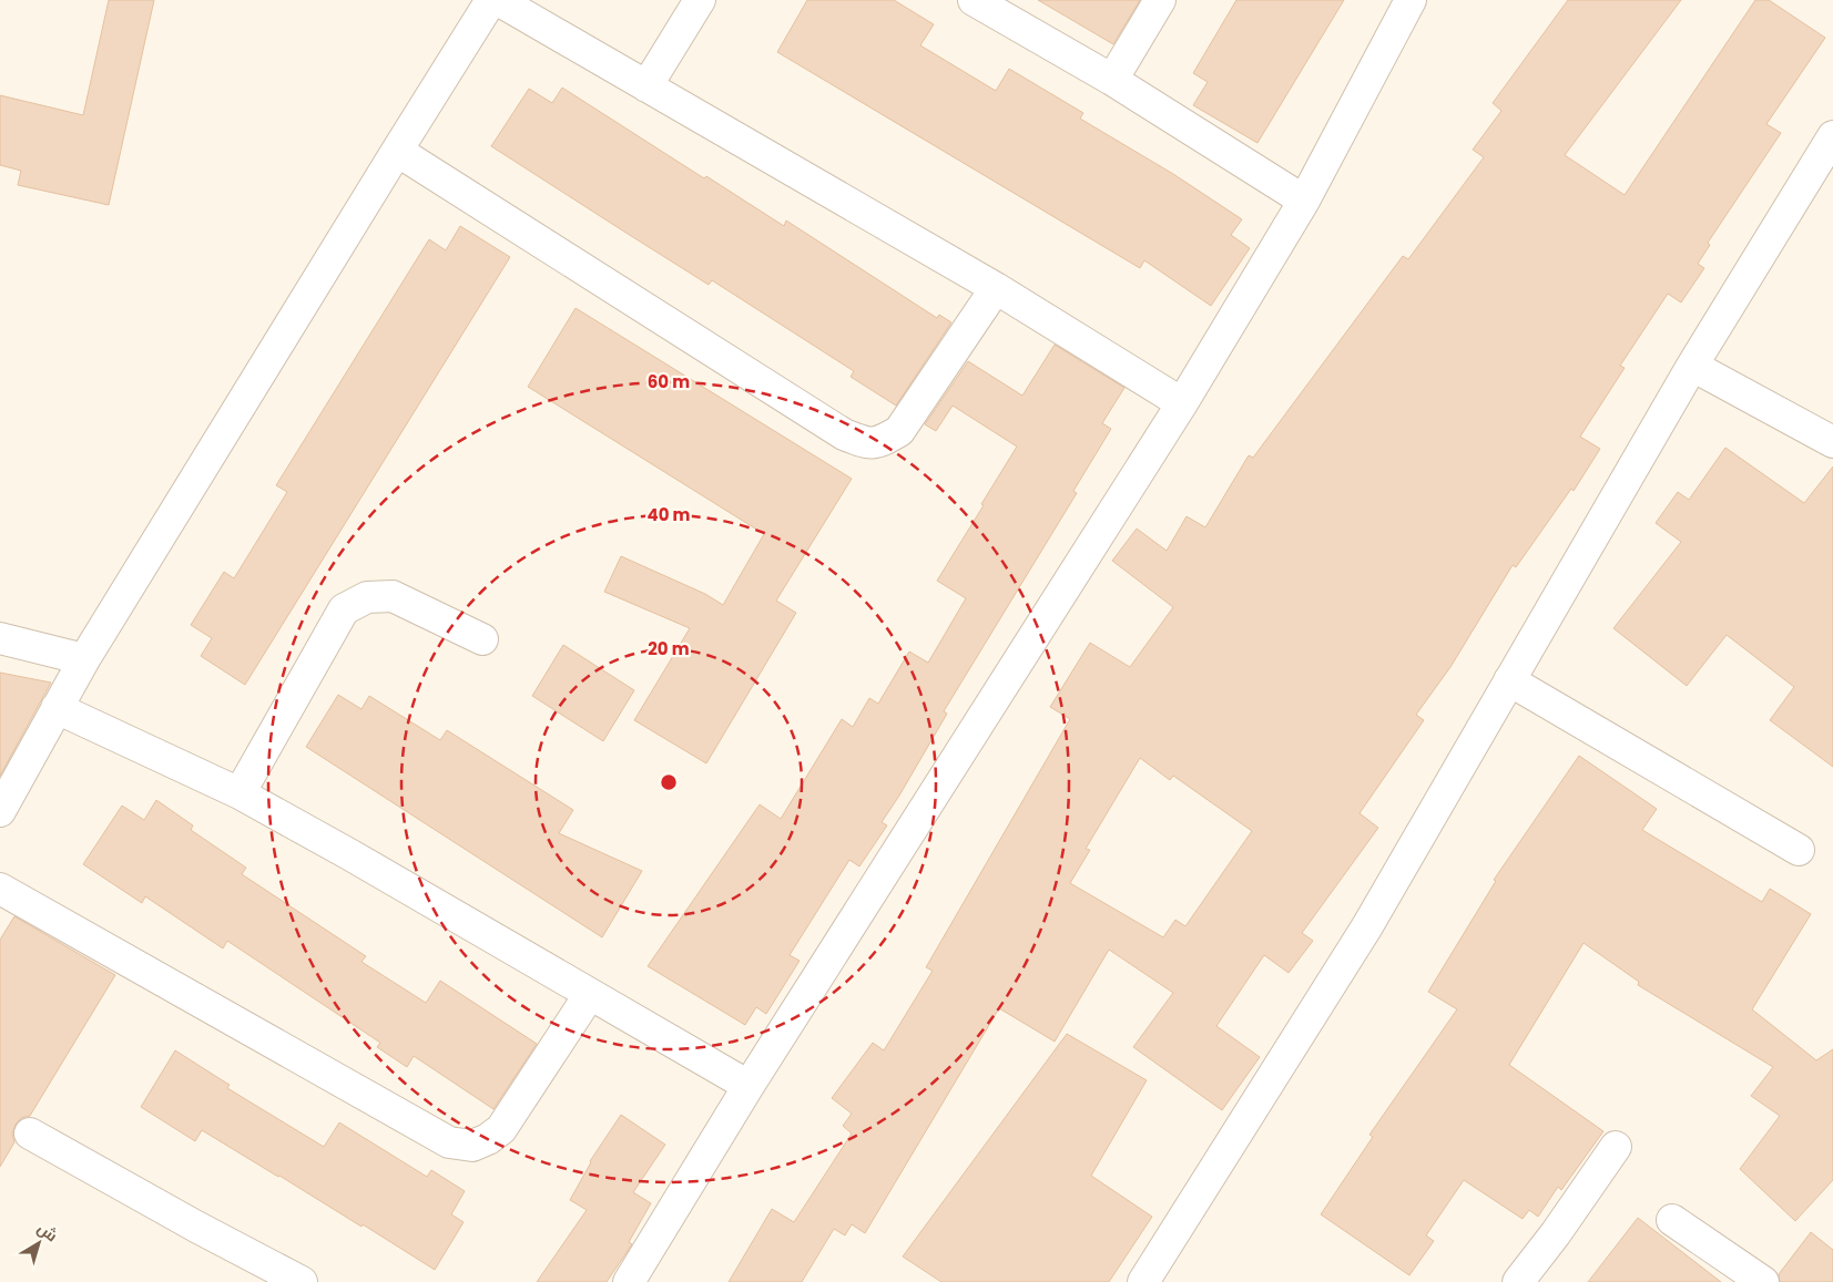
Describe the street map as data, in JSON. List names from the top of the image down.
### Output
{
  "north": "top right",
  "rings": ["60 m", "40 m", "20 m"]
}
